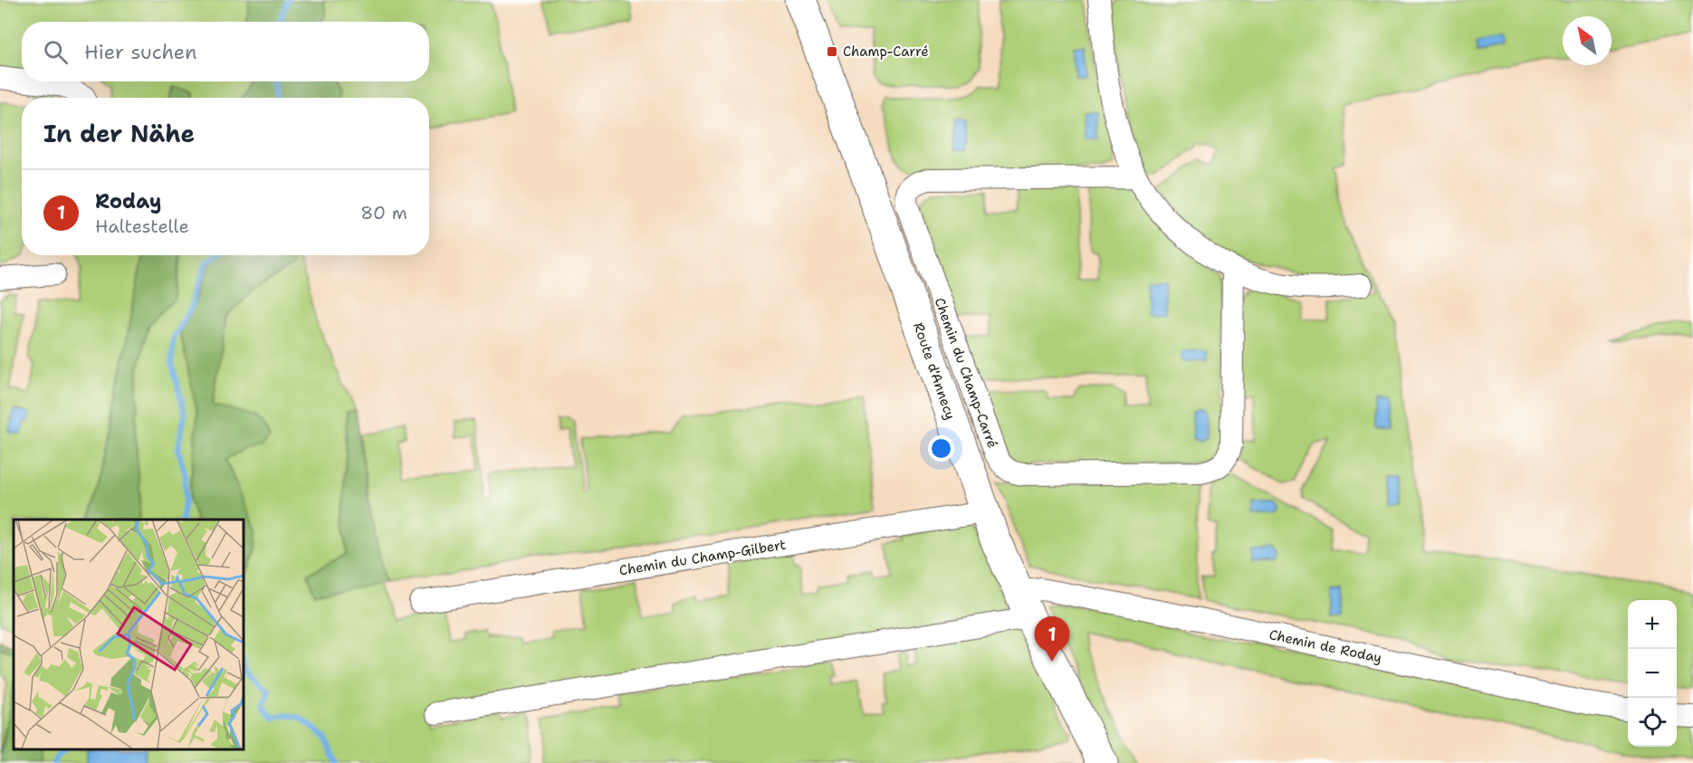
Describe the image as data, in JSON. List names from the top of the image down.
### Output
{
  "streets": {
    "main road": ["Route d'Annecy"],
    "street": ["Chemin du Champ-Carré", "Chemin du Champ-Gilbert", "Chemin de Roday"]
  },
  "crossings": [
    ["Route d'Annecy", "Chemin du Champ-Gilbert"],
    ["Route d'Annecy", "Chemin de Roday"]
  ],
  "places": {
    "transit": ["Champ-Carré"]
  },
  "north": "top left",
  "page": {
    "search": "Hier suchen",
    "heading": "In der Nähe",
    "list": [
      {
        "mark": "1",
        "name": "Roday",
        "note": "Haltestelle",
        "value": "80 m"
      }
    ],
    "map_buttons": ["+", "−"],
    "pins": "1"
  }
}
